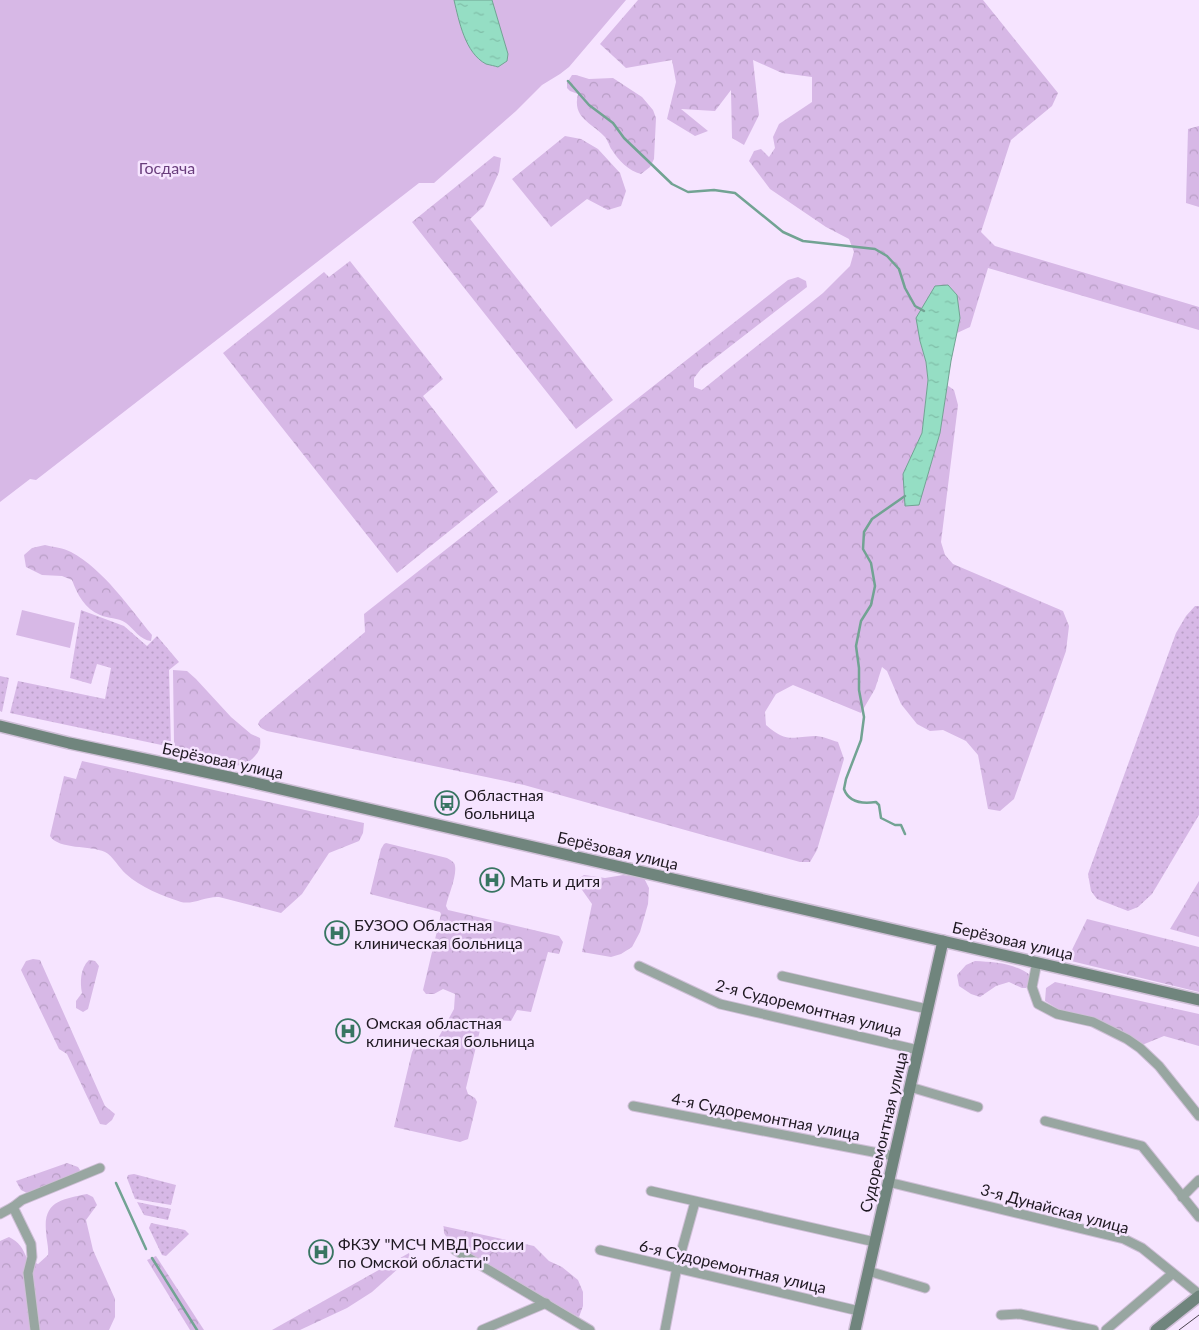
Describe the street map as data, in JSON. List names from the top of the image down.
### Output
{
  "streets": {
    "main road": ["Берёзовая улица", "Судоремонтная улица"],
    "street": [
      "2-я Судоремонтная улица",
      "4-я Судоремонтная улица",
      "3-я Дунайская улица",
      "6-я Судоремонтная улица"
    ]
  },
  "crossings": [
    ["Берёзовая улица", "Судоремонтная улица"],
    ["2-я Судоремонтная улица", "Судоремонтная улица"],
    ["4-я Судоремонтная улица", "Судоремонтная улица"],
    ["Судоремонтная улица", "3-я Дунайская улица"],
    ["Судоремонтная улица", "6-я Судоремонтная улица"]
  ],
  "parks": ["Госдача"],
  "places": {
    "bus stop": ["Областная больница"],
    "hospital": [
      "Мать и дитя",
      "БУЗОО Областная клиническая больница",
      "Омская областная клиническая больница",
      "ФКЗУ \"МСЧ МВД России по Омской области\""
    ]
  }
}
